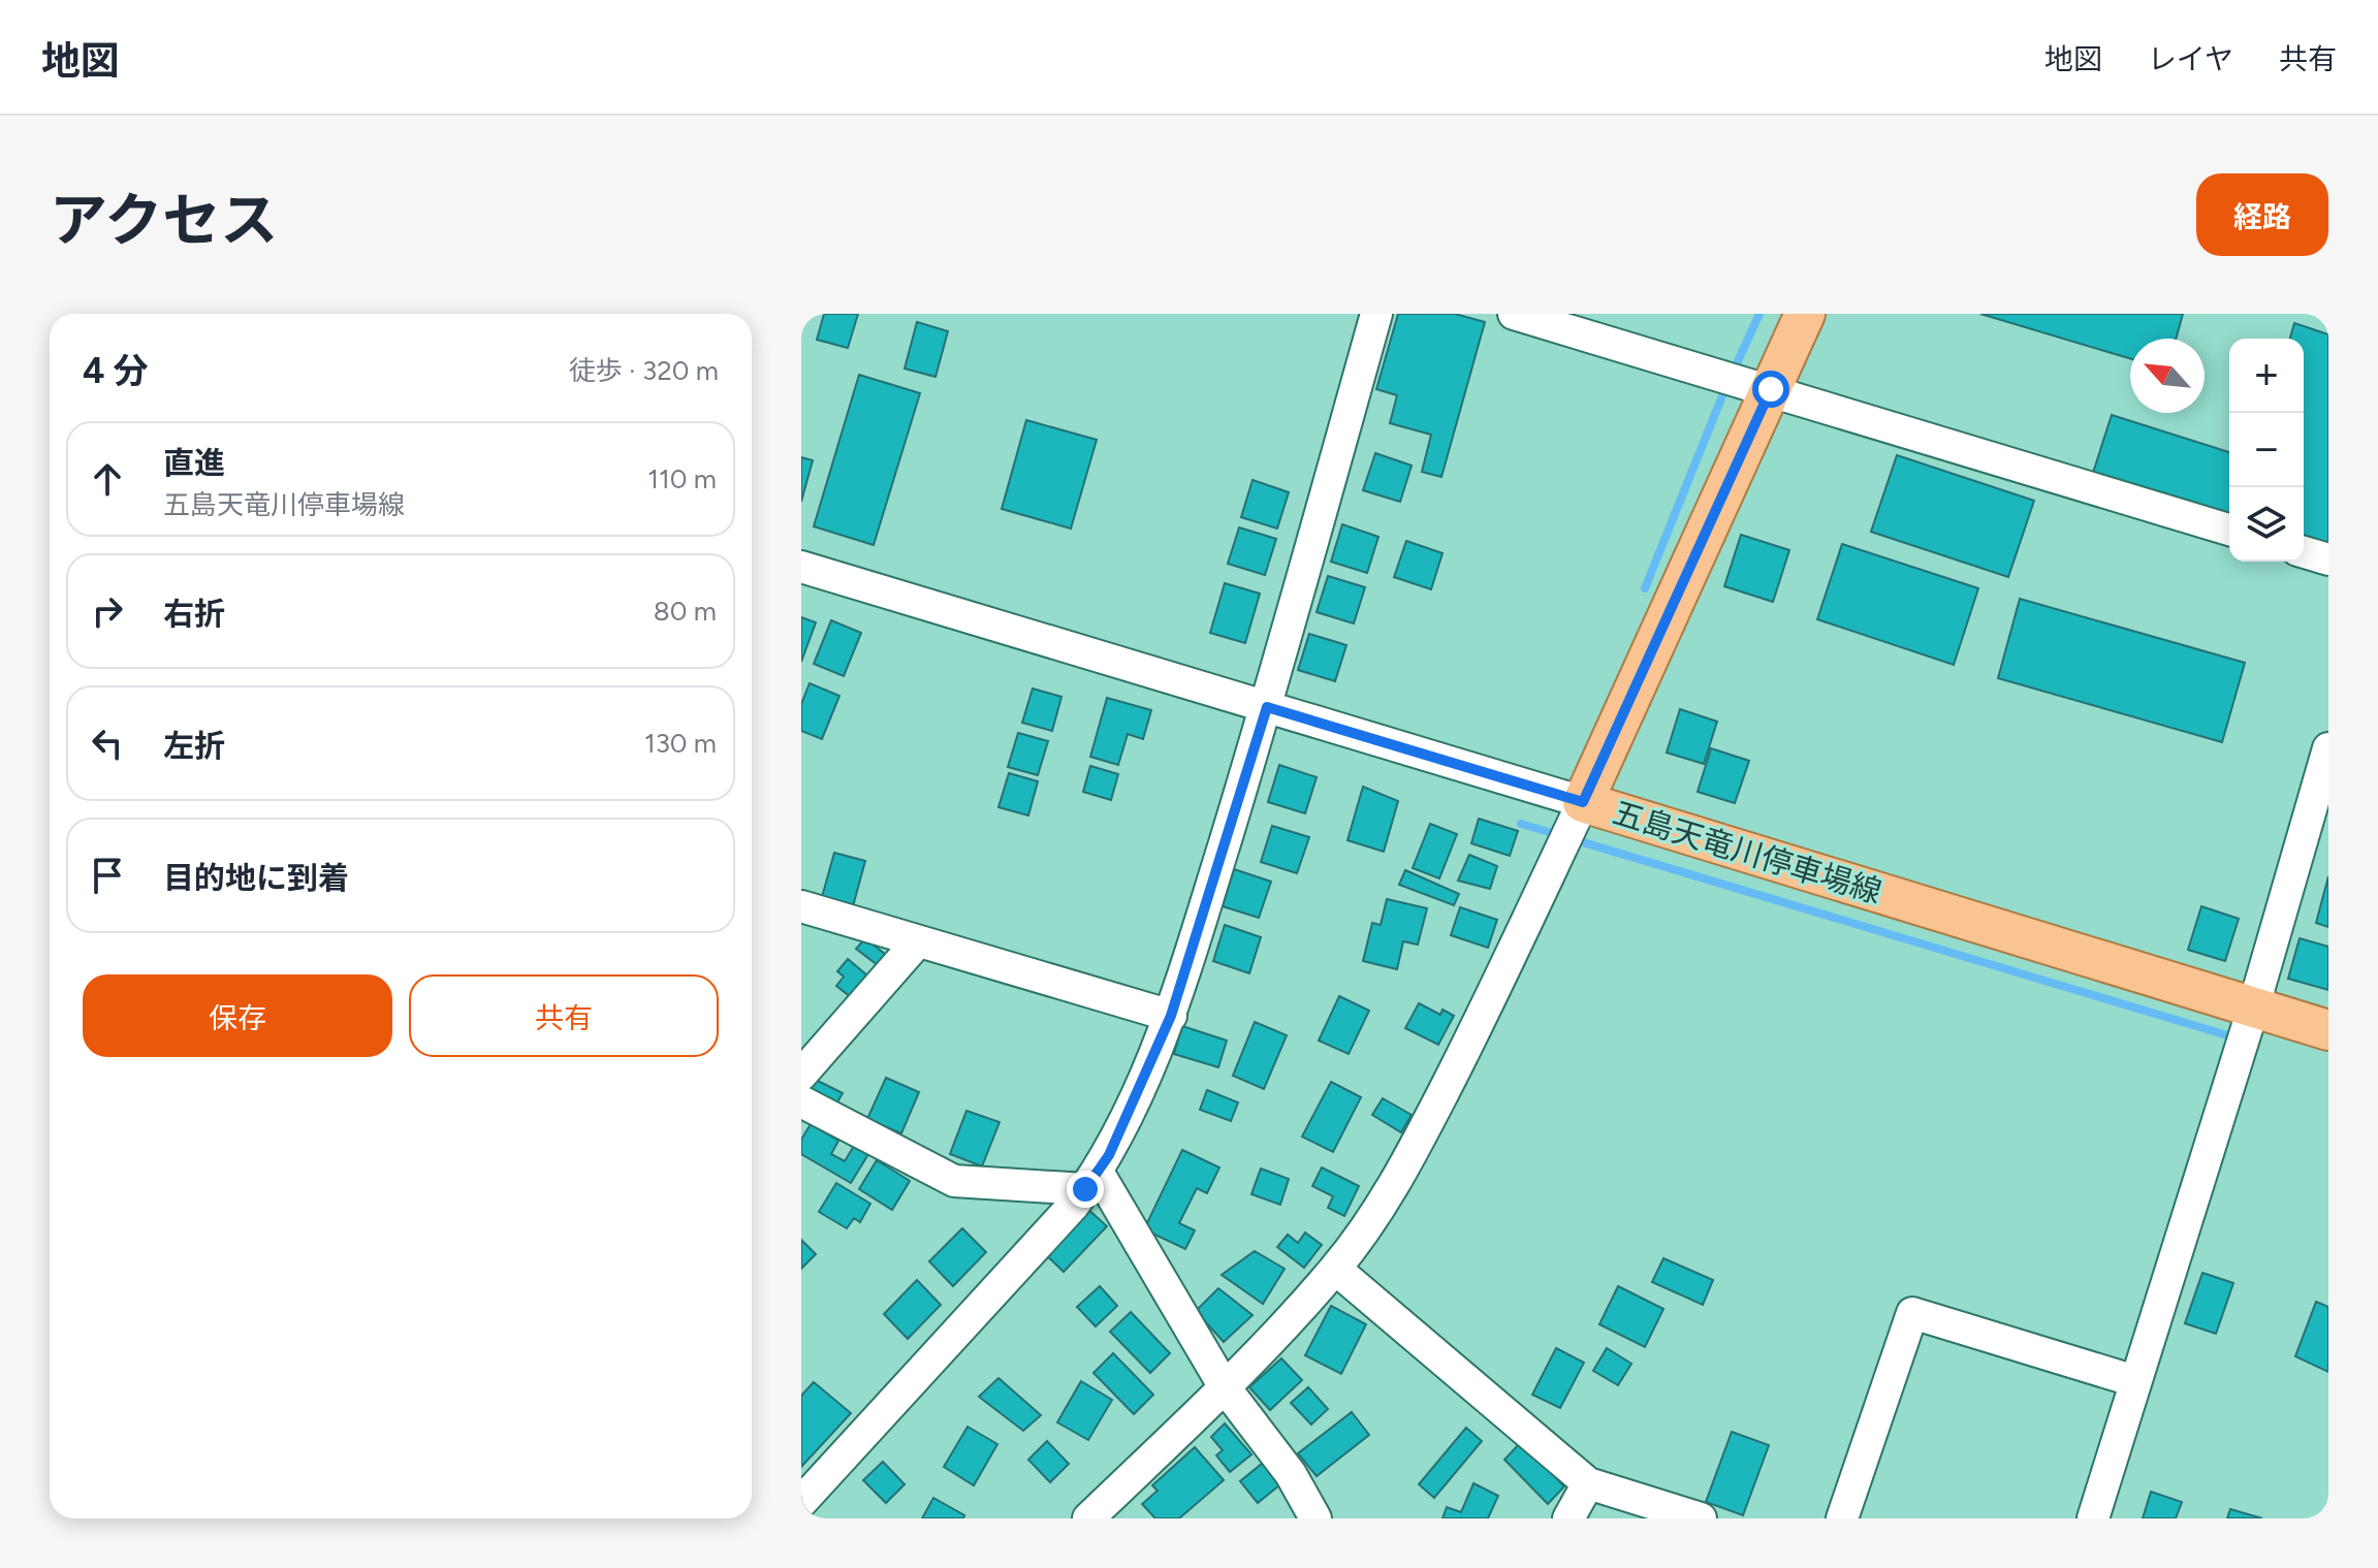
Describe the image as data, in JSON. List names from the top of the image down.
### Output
{
  "streets": {
    "main road": ["五島天竜川停車場線"]
  },
  "north": "top left",
  "page": {
    "header": "地図",
    "nav": ["地図", "レイヤ", "共有"],
    "title": "アクセス",
    "buttons": [
      "経路",
      ["保存", "共有"]
    ],
    "heading": ["4 分", "徒歩 · 320 m"],
    "map_buttons": ["+", "−"],
    "list": [
      ["直進", "五島天竜川停車場線", "110 m"],
      ["右折", "80 m"],
      ["左折", "130 m"],
      "目的地に到着"
    ]
  }
}
